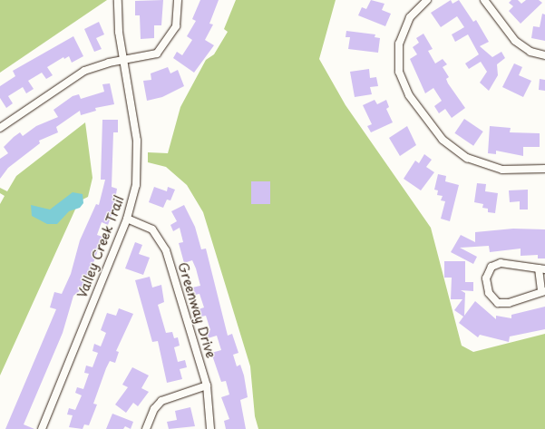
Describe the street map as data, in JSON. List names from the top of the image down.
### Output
{
  "streets": {
    "street": ["Valley Creek Trail", "Greenway Drive"]
  },
  "crossings": [
    ["Valley Creek Trail", "Greenway Drive"]
  ]
}
